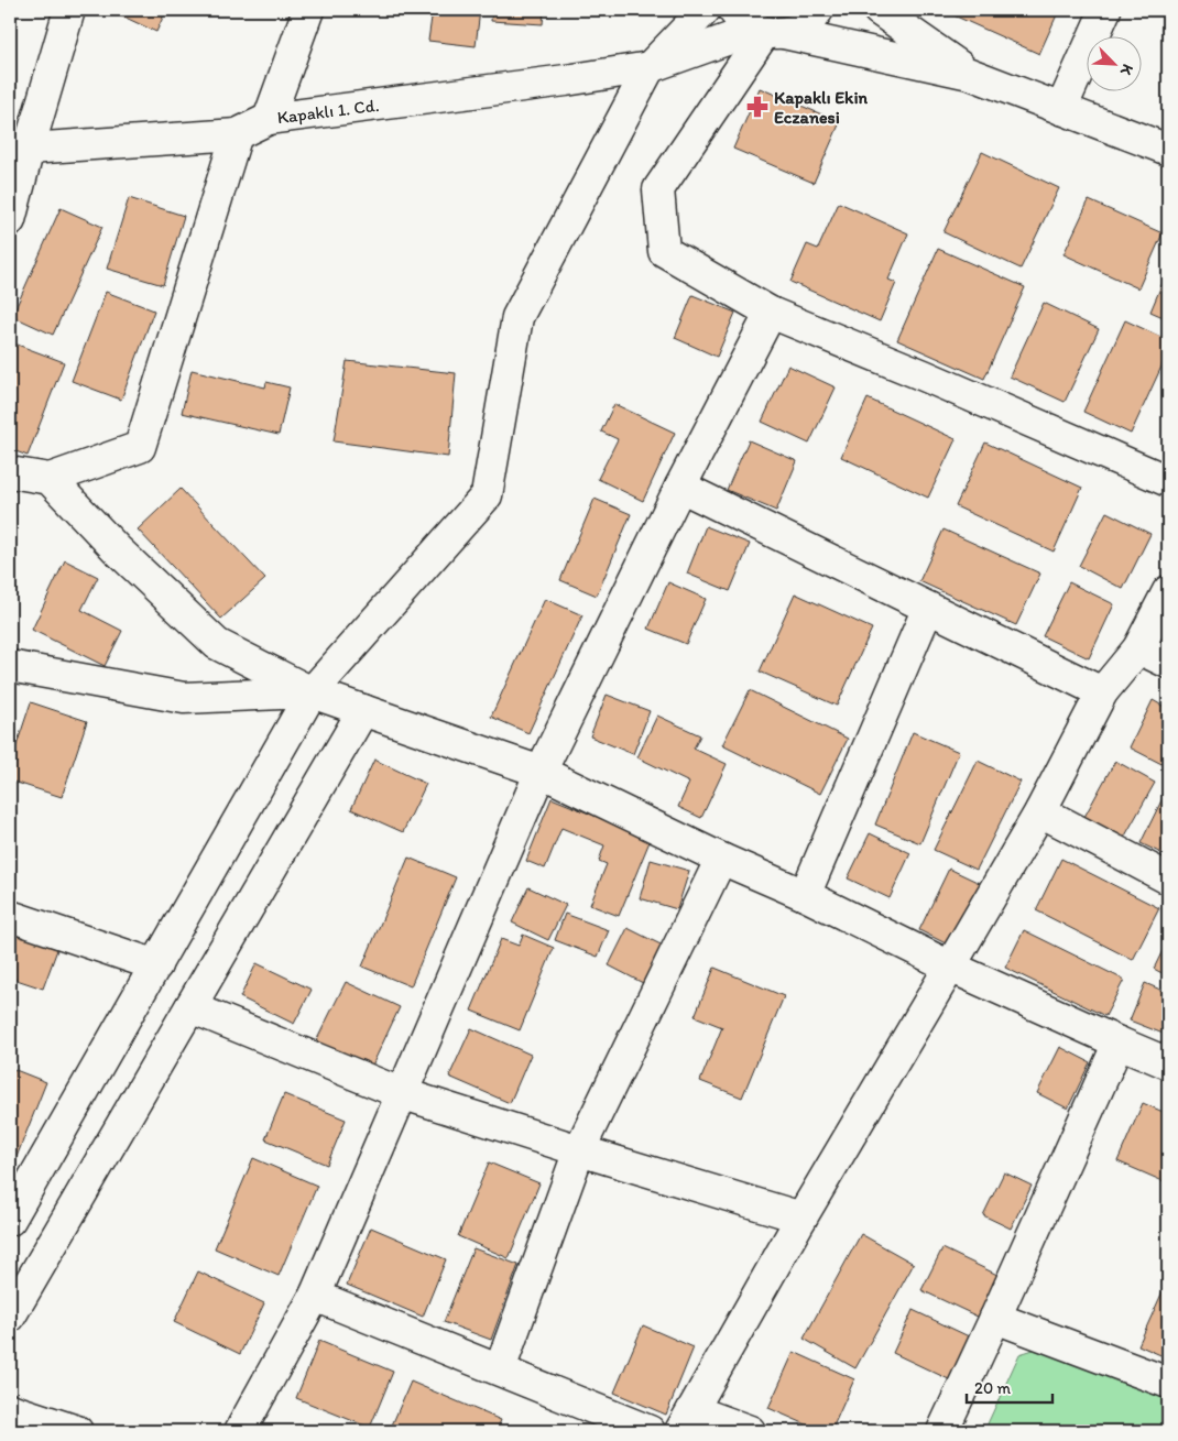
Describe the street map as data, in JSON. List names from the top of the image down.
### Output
{
  "streets": {
    "street": ["Kapaklı 1. Cd."]
  },
  "places": {
    "pharmacy": ["Kapaklı Ekin Eczanesi"]
  },
  "scale_bar": "20 m",
  "north": "bottom right"
}
